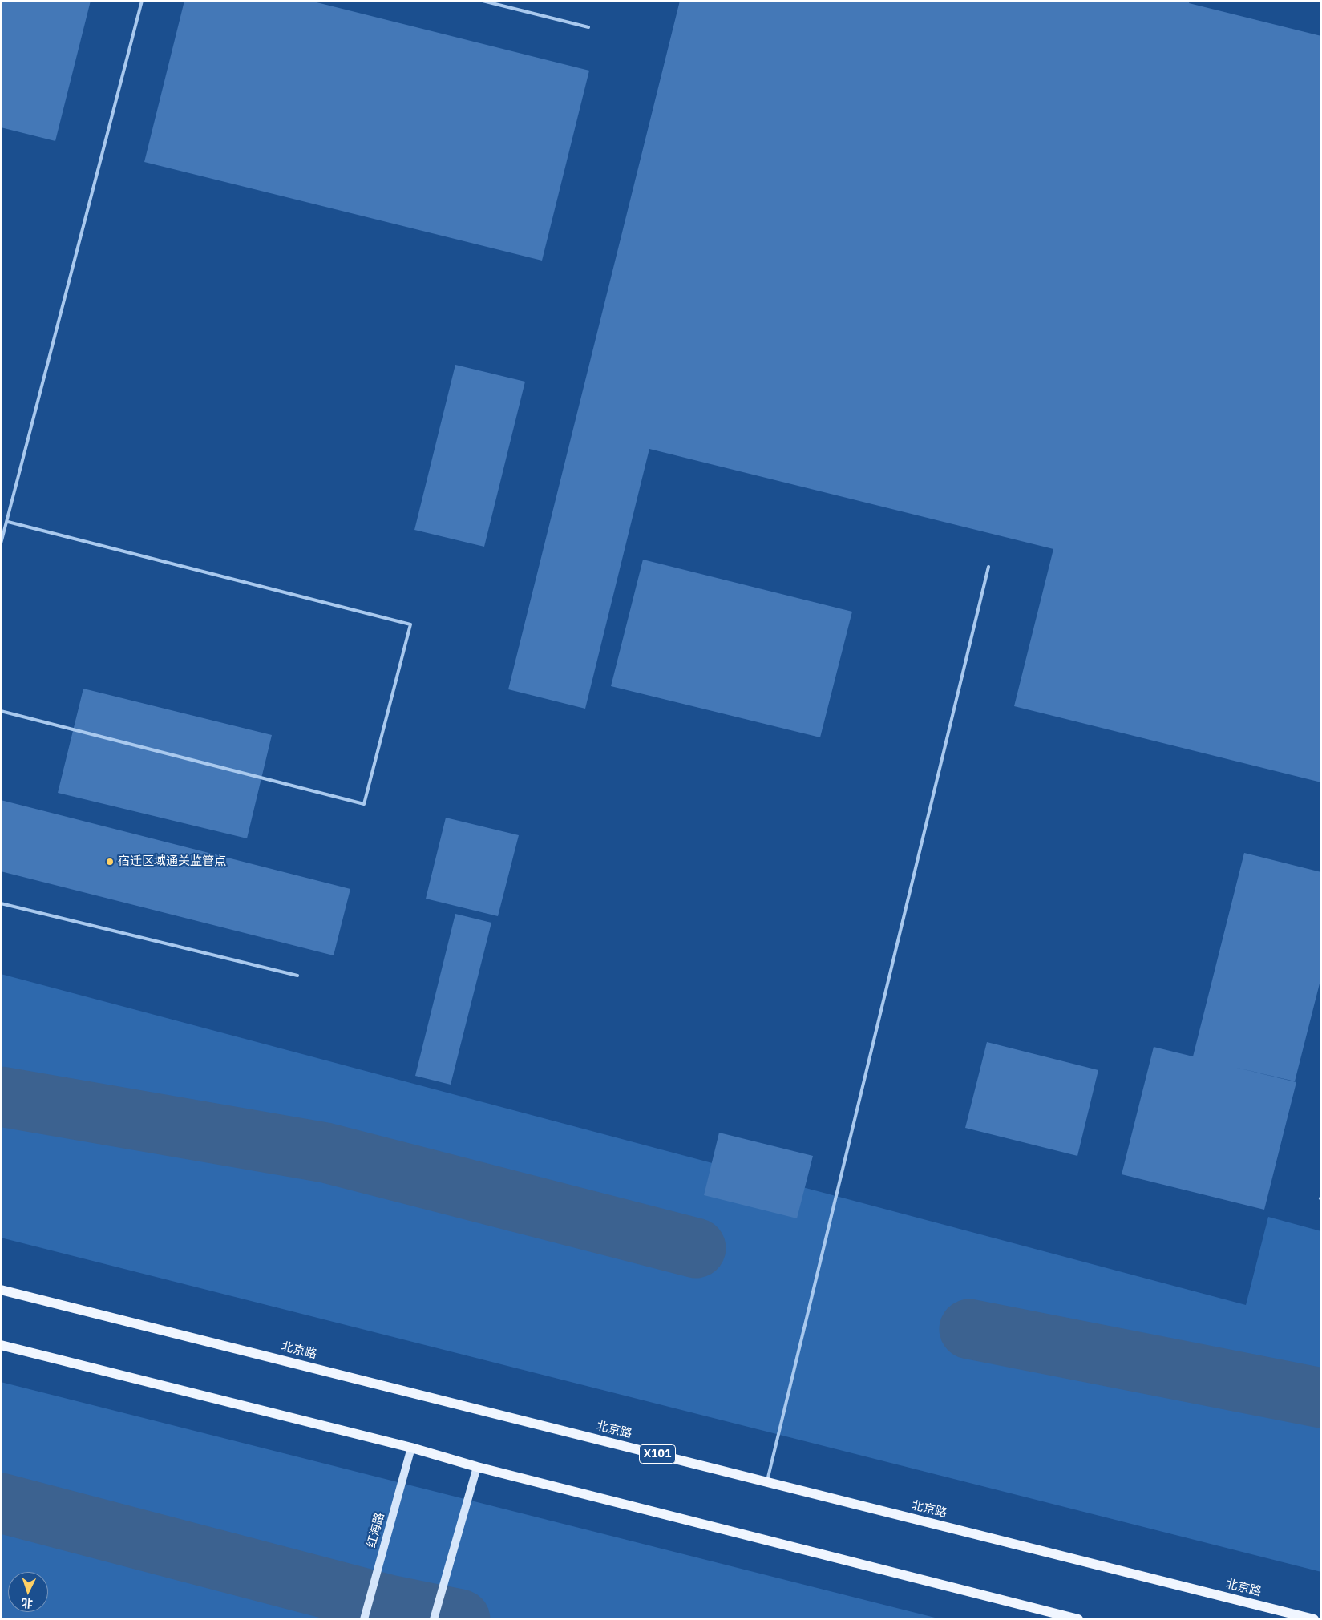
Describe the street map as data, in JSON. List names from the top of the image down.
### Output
{
  "streets": {
    "main road": ["北京路", "X101"],
    "street": ["红海路"]
  },
  "places": ["宿迁区域通关监管点"],
  "north": "bottom"
}
